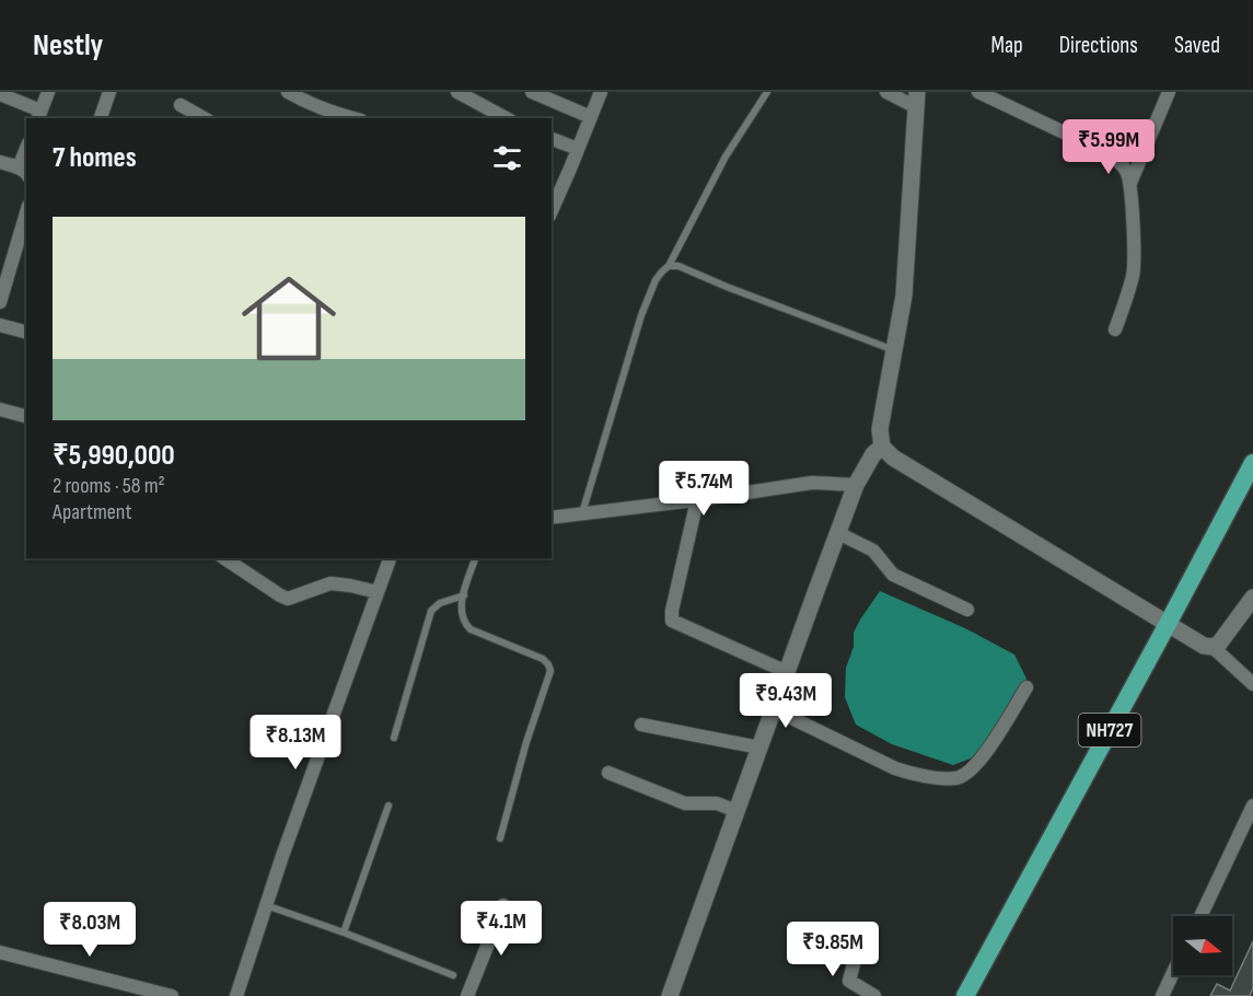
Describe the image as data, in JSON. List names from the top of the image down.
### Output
{
  "streets": {
    "highway": ["NH727"]
  },
  "north": "right",
  "page": {
    "header": "Nestly",
    "nav": ["Map", "Directions", "Saved"],
    "heading": "7 homes",
    "price": [
      "₹5.99M",
      "₹5.74M",
      "₹9.43M",
      "₹8.13M",
      "₹4.1M",
      "₹8.03M",
      "₹9.85M"
    ],
    "list": [
      {
        "name": "₹5,990,000",
        "note": "2 rooms · 58 m² · Apartment"
      }
    ]
  }
}
